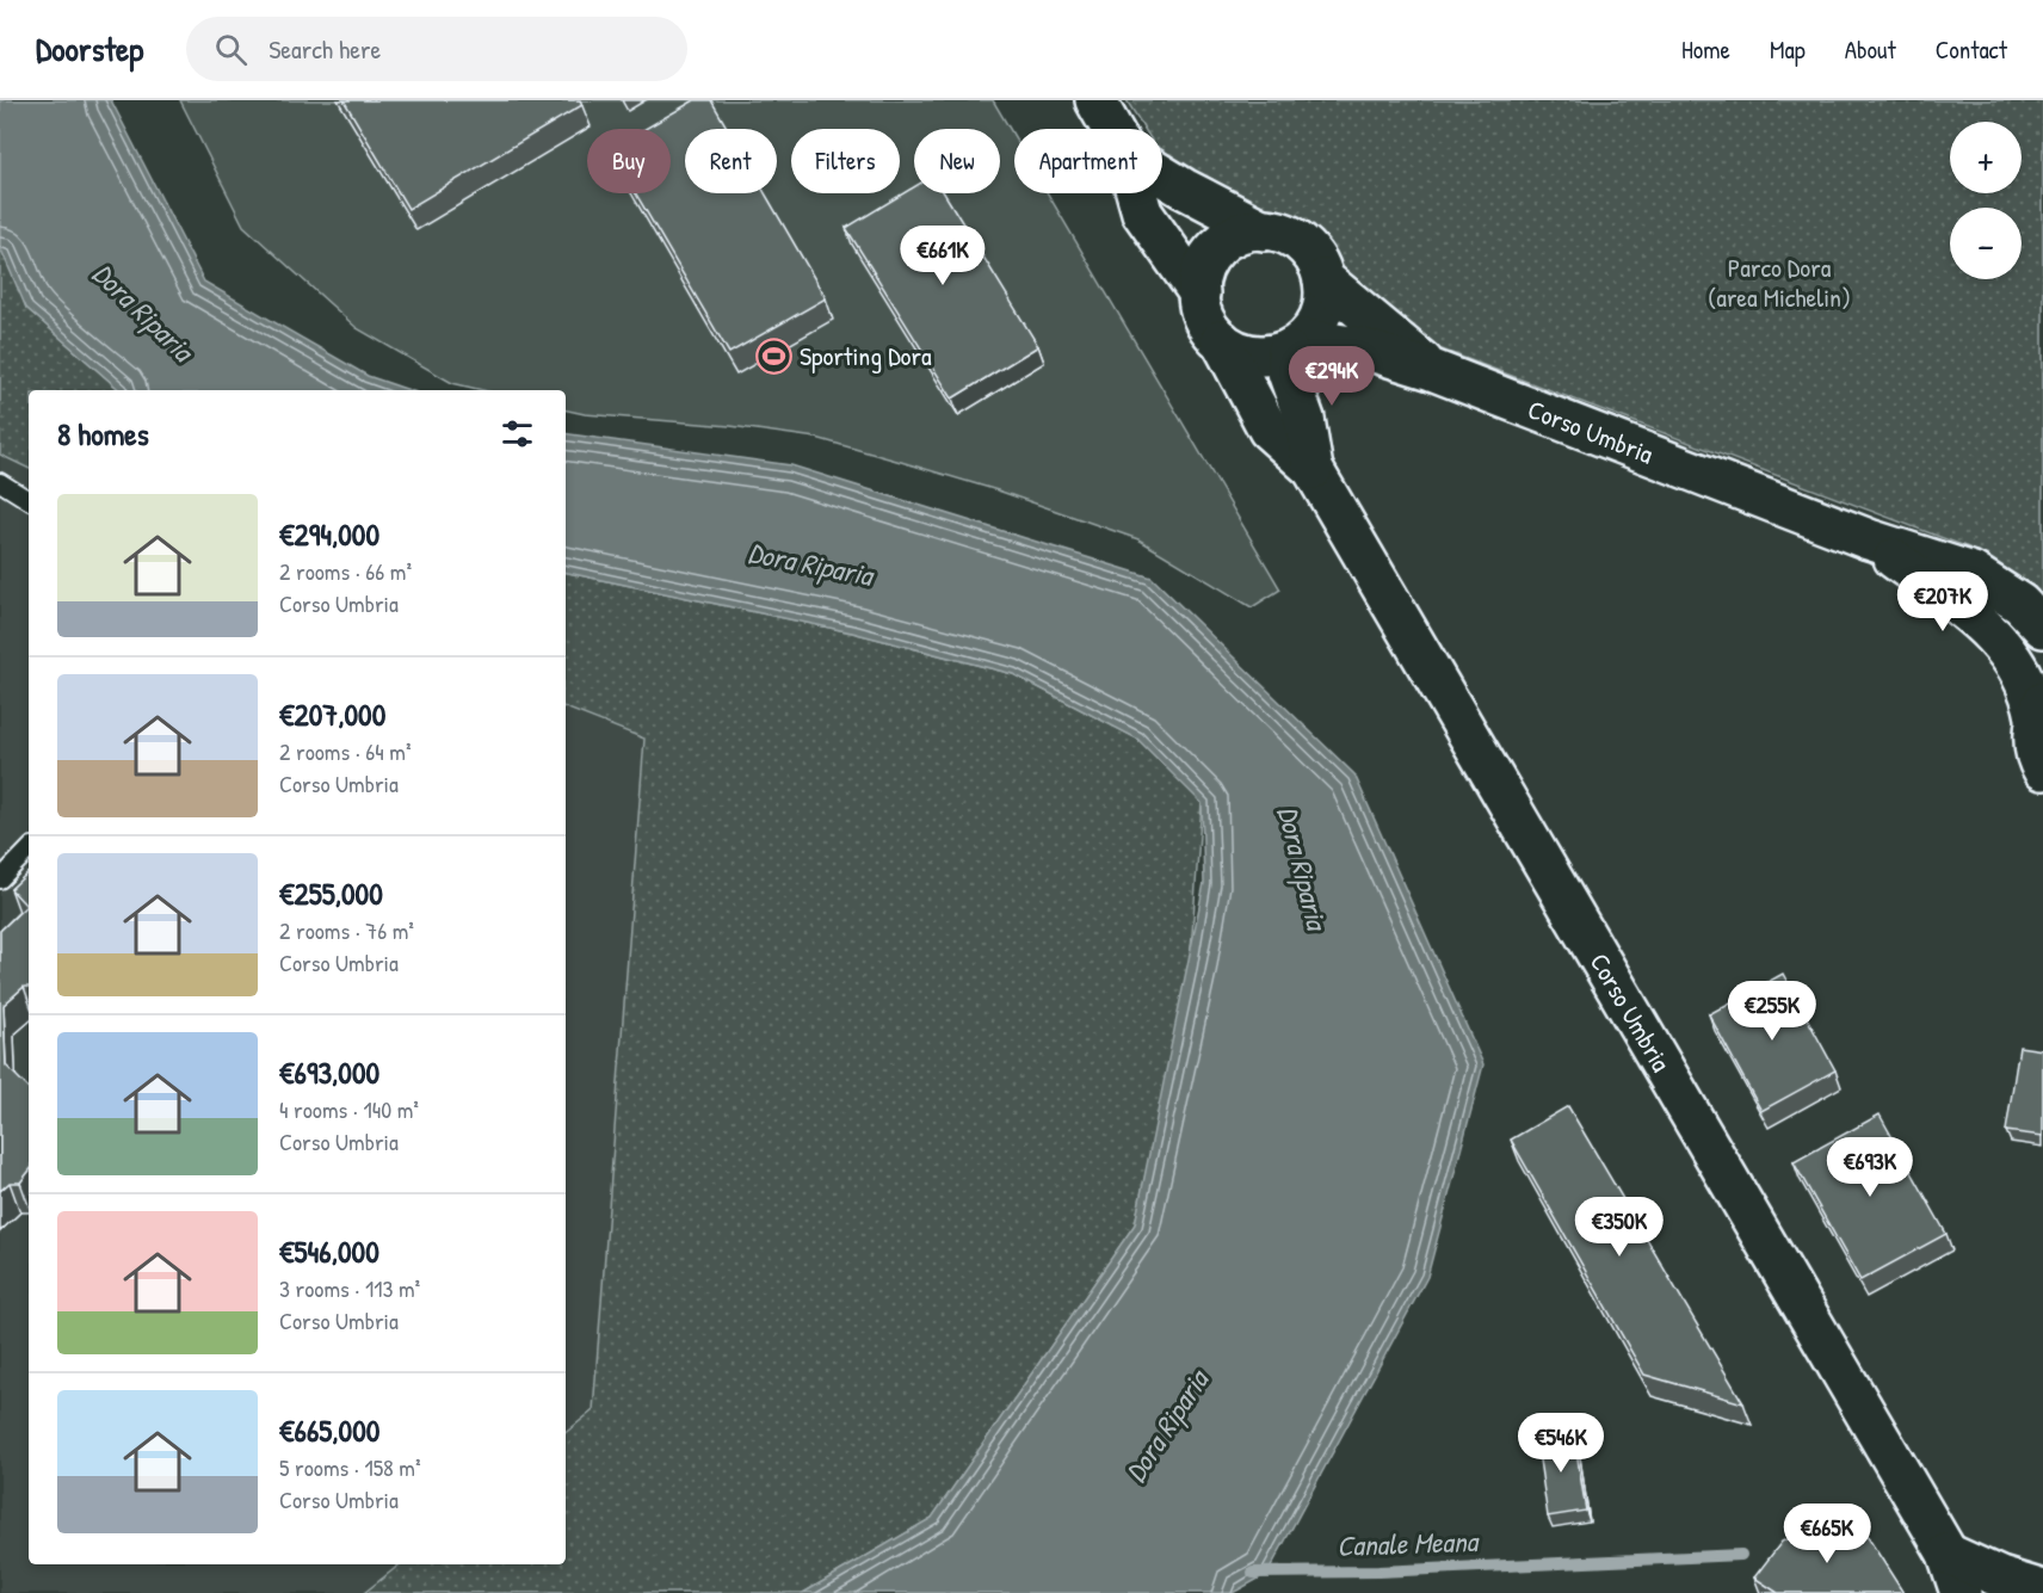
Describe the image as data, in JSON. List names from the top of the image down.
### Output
{
  "streets": {
    "street": ["Corso Umbria"]
  },
  "water": ["Dora Riparia", "Canale Meana"],
  "parks": ["Parco Dora (area Michelin)"],
  "places": {
    "sports": ["Sporting Dora"]
  },
  "page": {
    "header": "Doorstep",
    "search": "Search here",
    "nav": [
      "Home",
      "Map",
      "About",
      "Contact"
    ],
    "map_buttons": ["+", "−"],
    "chip": [
      "Buy",
      "Rent",
      "Filters",
      "New",
      "Apartment"
    ],
    "price": [
      "€661K",
      "€294K",
      "€207K",
      "€255K",
      "€693K",
      "€350K",
      "€546K",
      "€665K"
    ],
    "heading": "8 homes",
    "list": [
      {
        "name": "€294,000",
        "note": "2 rooms · 66 m² · Corso Umbria"
      },
      {
        "name": "€207,000",
        "note": "2 rooms · 64 m² · Corso Umbria"
      },
      {
        "name": "€255,000",
        "note": "2 rooms · 76 m² · Corso Umbria"
      },
      {
        "name": "€693,000",
        "note": "4 rooms · 140 m² · Corso Umbria"
      },
      {
        "name": "€546,000",
        "note": "3 rooms · 113 m² · Corso Umbria"
      },
      {
        "name": "€665,000",
        "note": "5 rooms · 158 m² · Corso Umbria"
      }
    ]
  }
}
